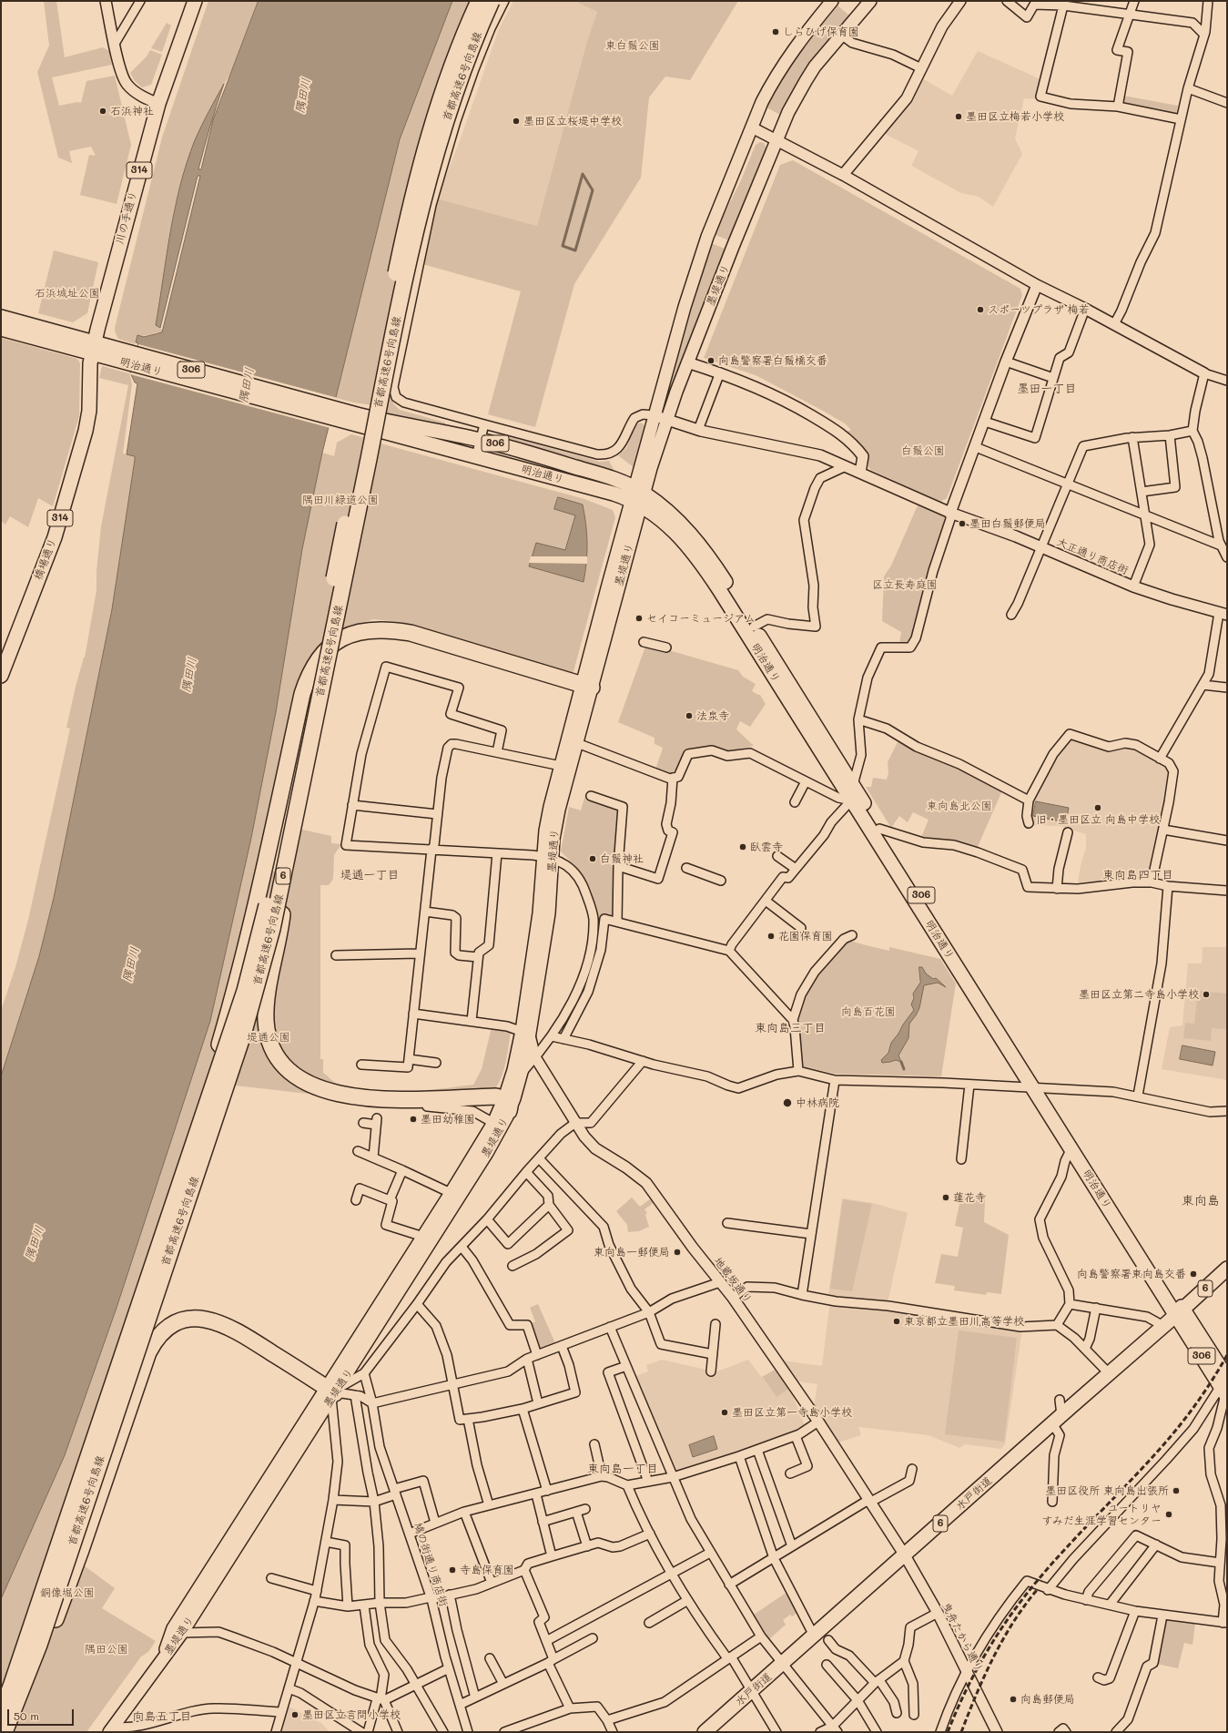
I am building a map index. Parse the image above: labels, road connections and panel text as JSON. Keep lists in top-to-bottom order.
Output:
{
  "streets": {
    "highway": ["首都高速6号向島線", "6"],
    "main road": [
      "314",
      "川の手通り",
      "墨堤通り",
      "明治通り",
      "306",
      "橋場通り",
      "水戸街道"
    ],
    "street": [
      "大正通り商店街",
      "地蔵坂通り",
      "鳩の街通り商店街",
      "曳舟たから通り"
    ]
  },
  "crossings": [
    ["川の手通り", "明治通り"],
    ["川の手通り", "橋場通り"],
    ["墨堤通り", "明治通り"],
    ["墨堤通り", "大正通り商店街"],
    ["墨堤通り", "地蔵坂通り"],
    ["明治通り", "橋場通り"],
    ["明治通り", "水戸街道"],
    ["地蔵坂通り", "水戸街道"],
    ["地蔵坂通り", "曳舟たから通り"],
    ["水戸街道", "曳舟たから通り"]
  ],
  "districts": [
    "墨田一丁目",
    "堤通一丁目",
    "東向島四丁目",
    "東向島三丁目",
    "東向島",
    "東向島一丁目",
    "向島五丁目"
  ],
  "water": ["隅田川"],
  "parks": [
    "東白鬚公園",
    "石浜城址公園",
    "白鬚公園",
    "隅田川緑道公園",
    "区立長寿庭園",
    "東向島北公園",
    "向島百花園",
    "堤通公園",
    "銅像堀公園",
    "隅田公園"
  ],
  "places": [
    "しらひげ保育園",
    "石浜神社",
    "墨田区立梅若小学校",
    "墨田区立桜堤中学校",
    "スポーツプラザ 梅若",
    "向島警察署白鬚橋交番",
    "墨田白鬚郵便局",
    "セイコーミュージアム",
    "法泉寺",
    "旧・墨田区立 向島中学校",
    "臥雲寺",
    "白鬚神社",
    "花園保育園",
    "墨田区立第二寺島小学校",
    "中林病院",
    "墨田幼稚園",
    "蓮花寺",
    "東向島一郵便局",
    "向島警察署東向島交番",
    "東京都立墨田川高等学校",
    "墨田区立第一寺島小学校",
    "墨田区役所 東向島出張所",
    "ユートリヤ すみだ生涯学習センター",
    "寺島保育園",
    "向島郵便局",
    "墨田区立言問小学校"
  ],
  "scale_bar": "50 m"
}
